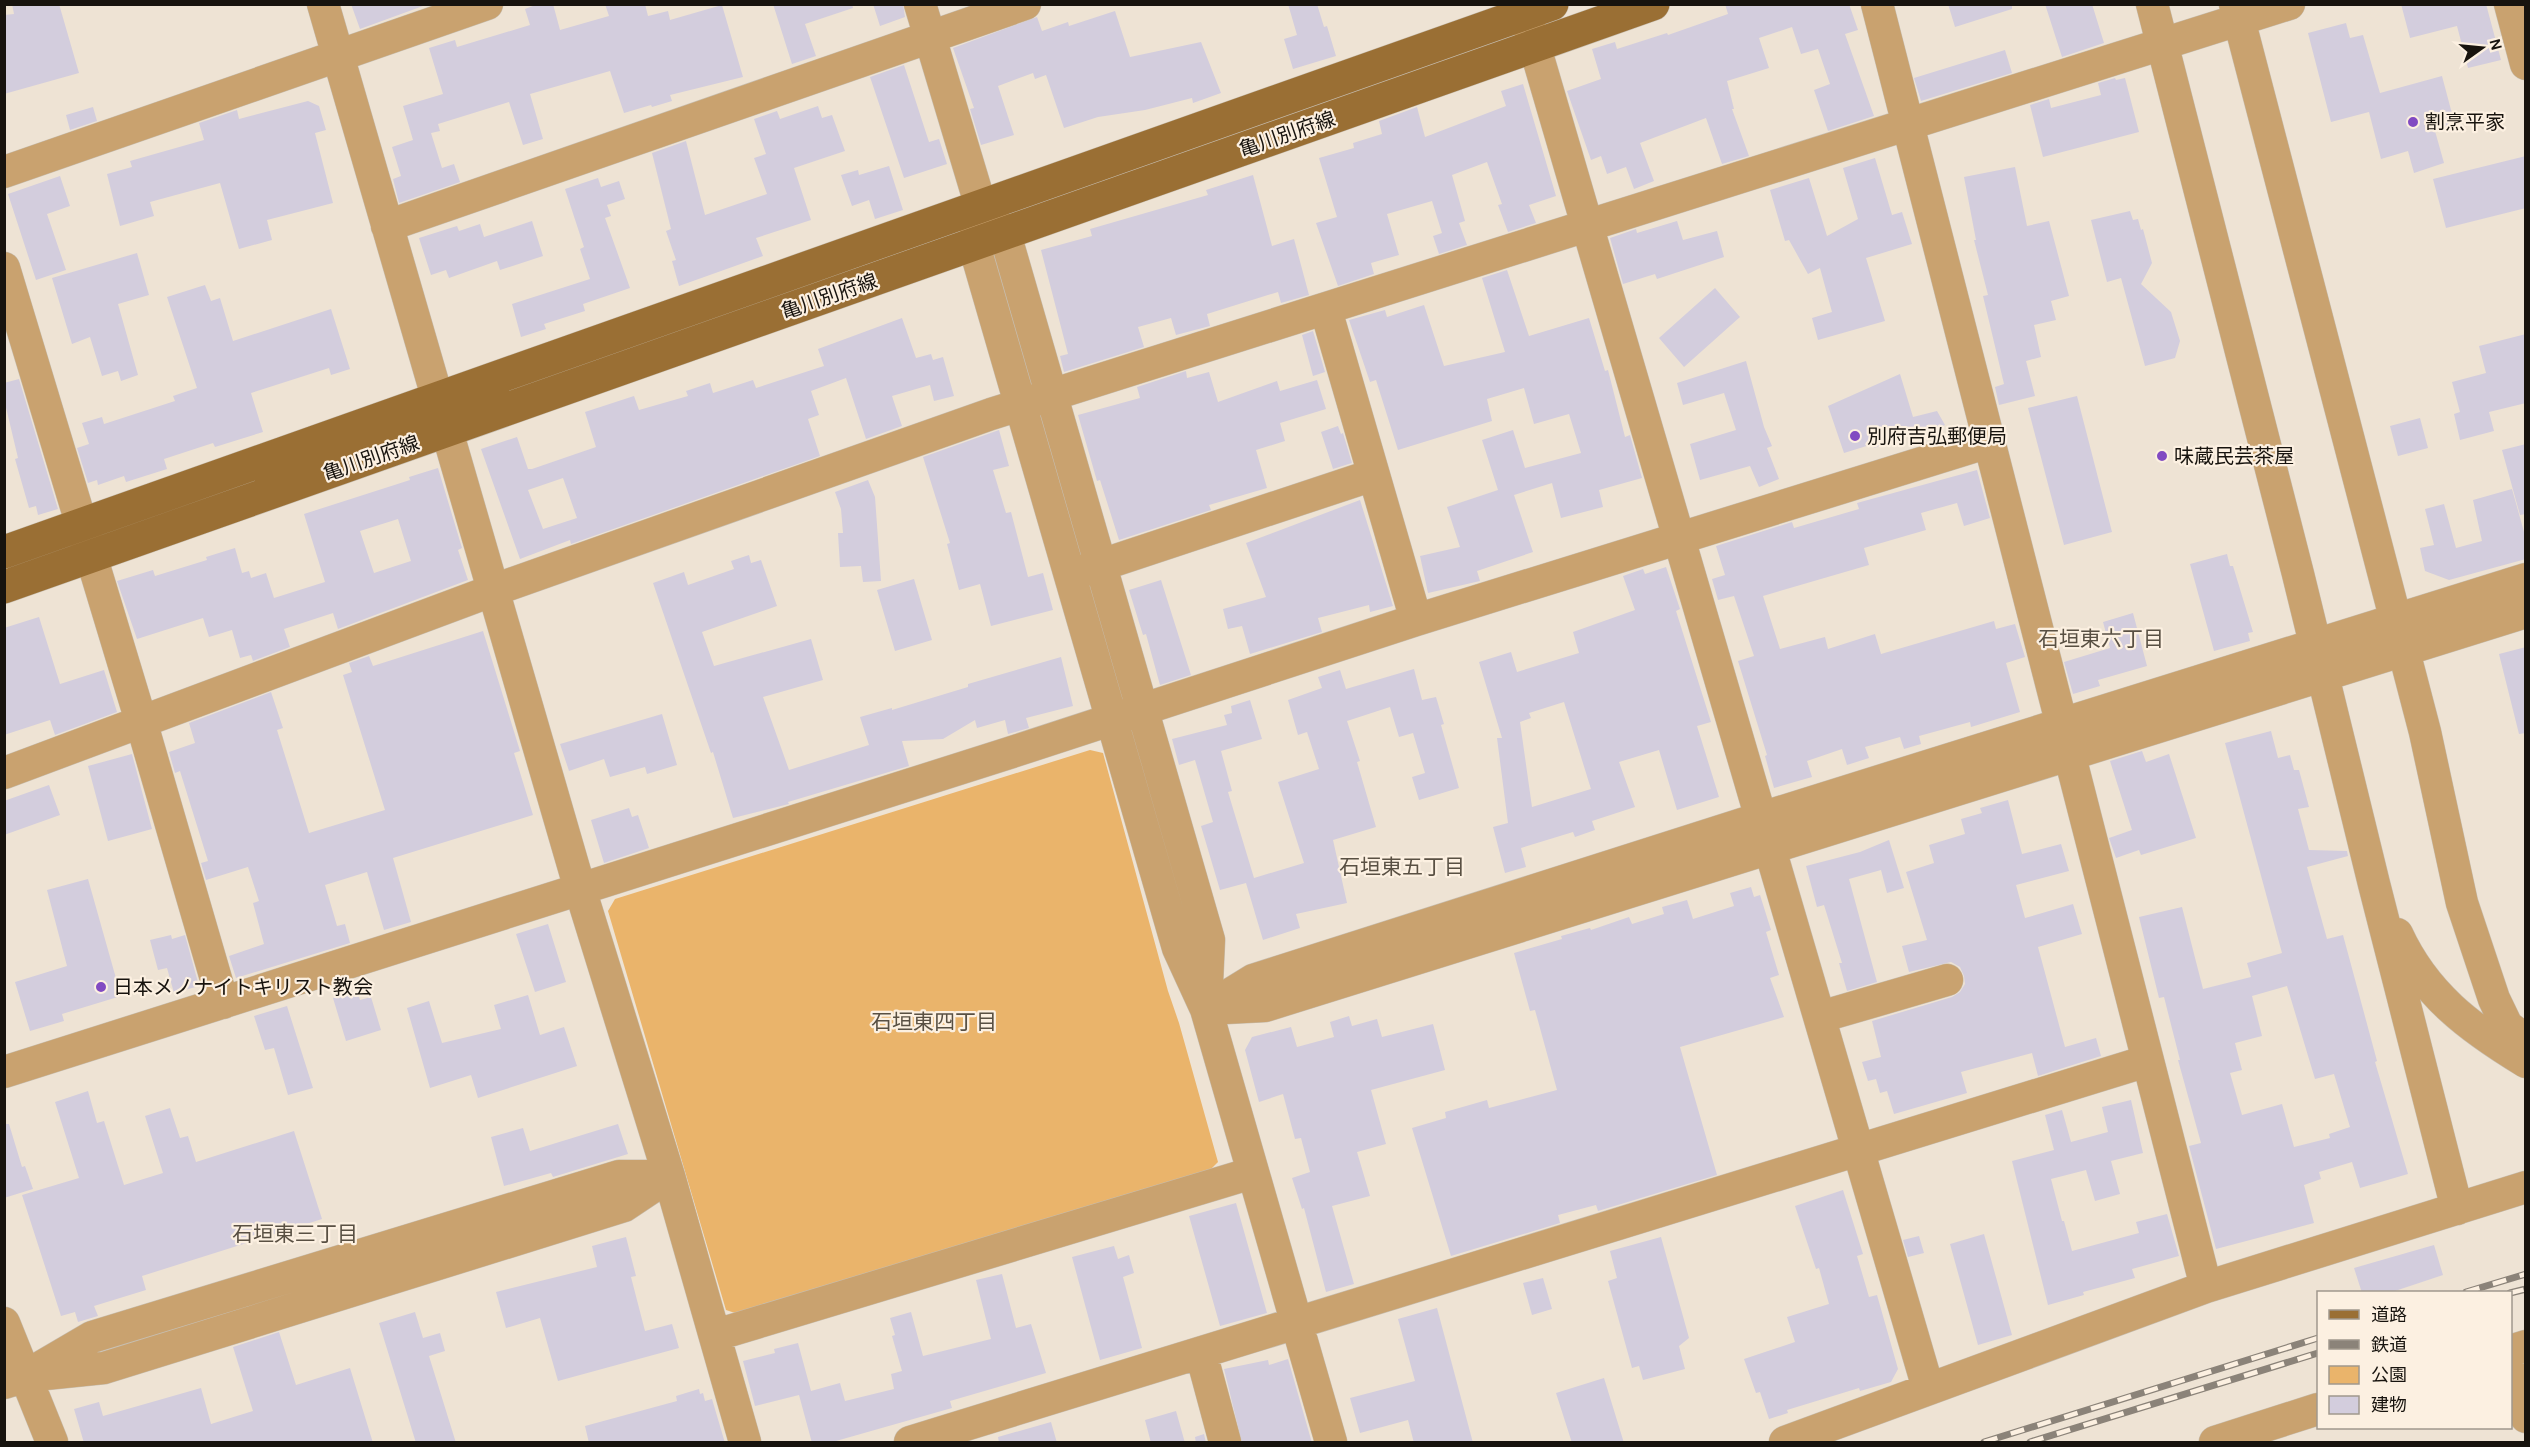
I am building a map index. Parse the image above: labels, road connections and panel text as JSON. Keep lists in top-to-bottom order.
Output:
{
  "streets": {
    "main road": ["亀川別府線"]
  },
  "districts": [
    "石垣東六丁目",
    "石垣東五丁目",
    "石垣東四丁目",
    "石垣東三丁目"
  ],
  "places": [
    "割烹平家",
    "別府吉弘郵便局",
    "味蔵民芸茶屋",
    "日本メノナイトキリスト教会"
  ],
  "legend": [
    "道路",
    "鉄道",
    "公園",
    "建物"
  ],
  "north": "right"
}
